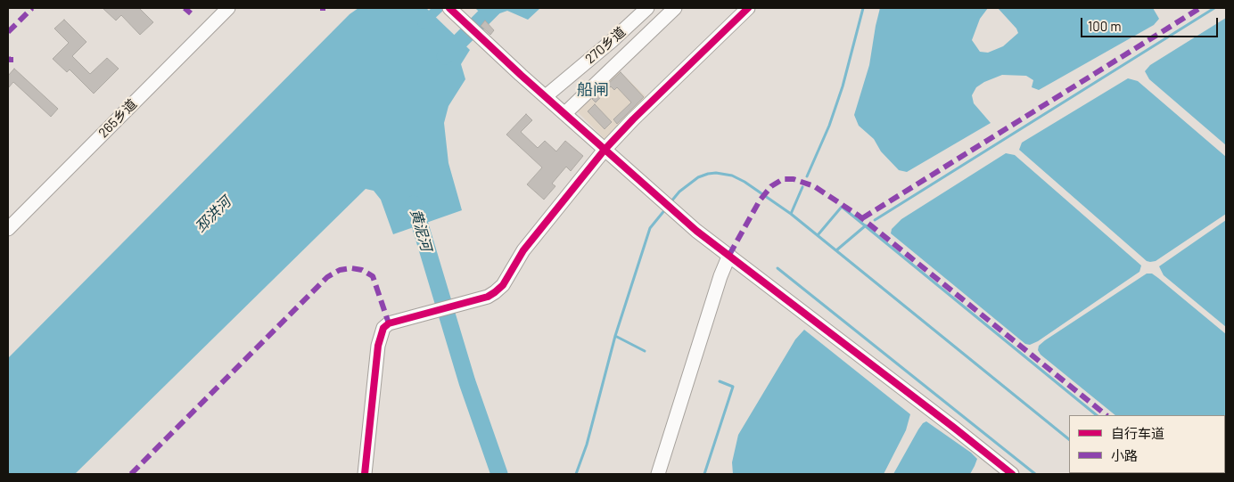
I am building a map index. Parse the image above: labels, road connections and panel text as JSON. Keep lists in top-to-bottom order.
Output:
{
  "streets": {
    "street": ["270乡道", "265乡道"]
  },
  "districts": ["船闸"],
  "water": ["邳洪河", "黄泥河"],
  "legend": ["自行车道", "小路"],
  "scale_bar": "100 m"
}
